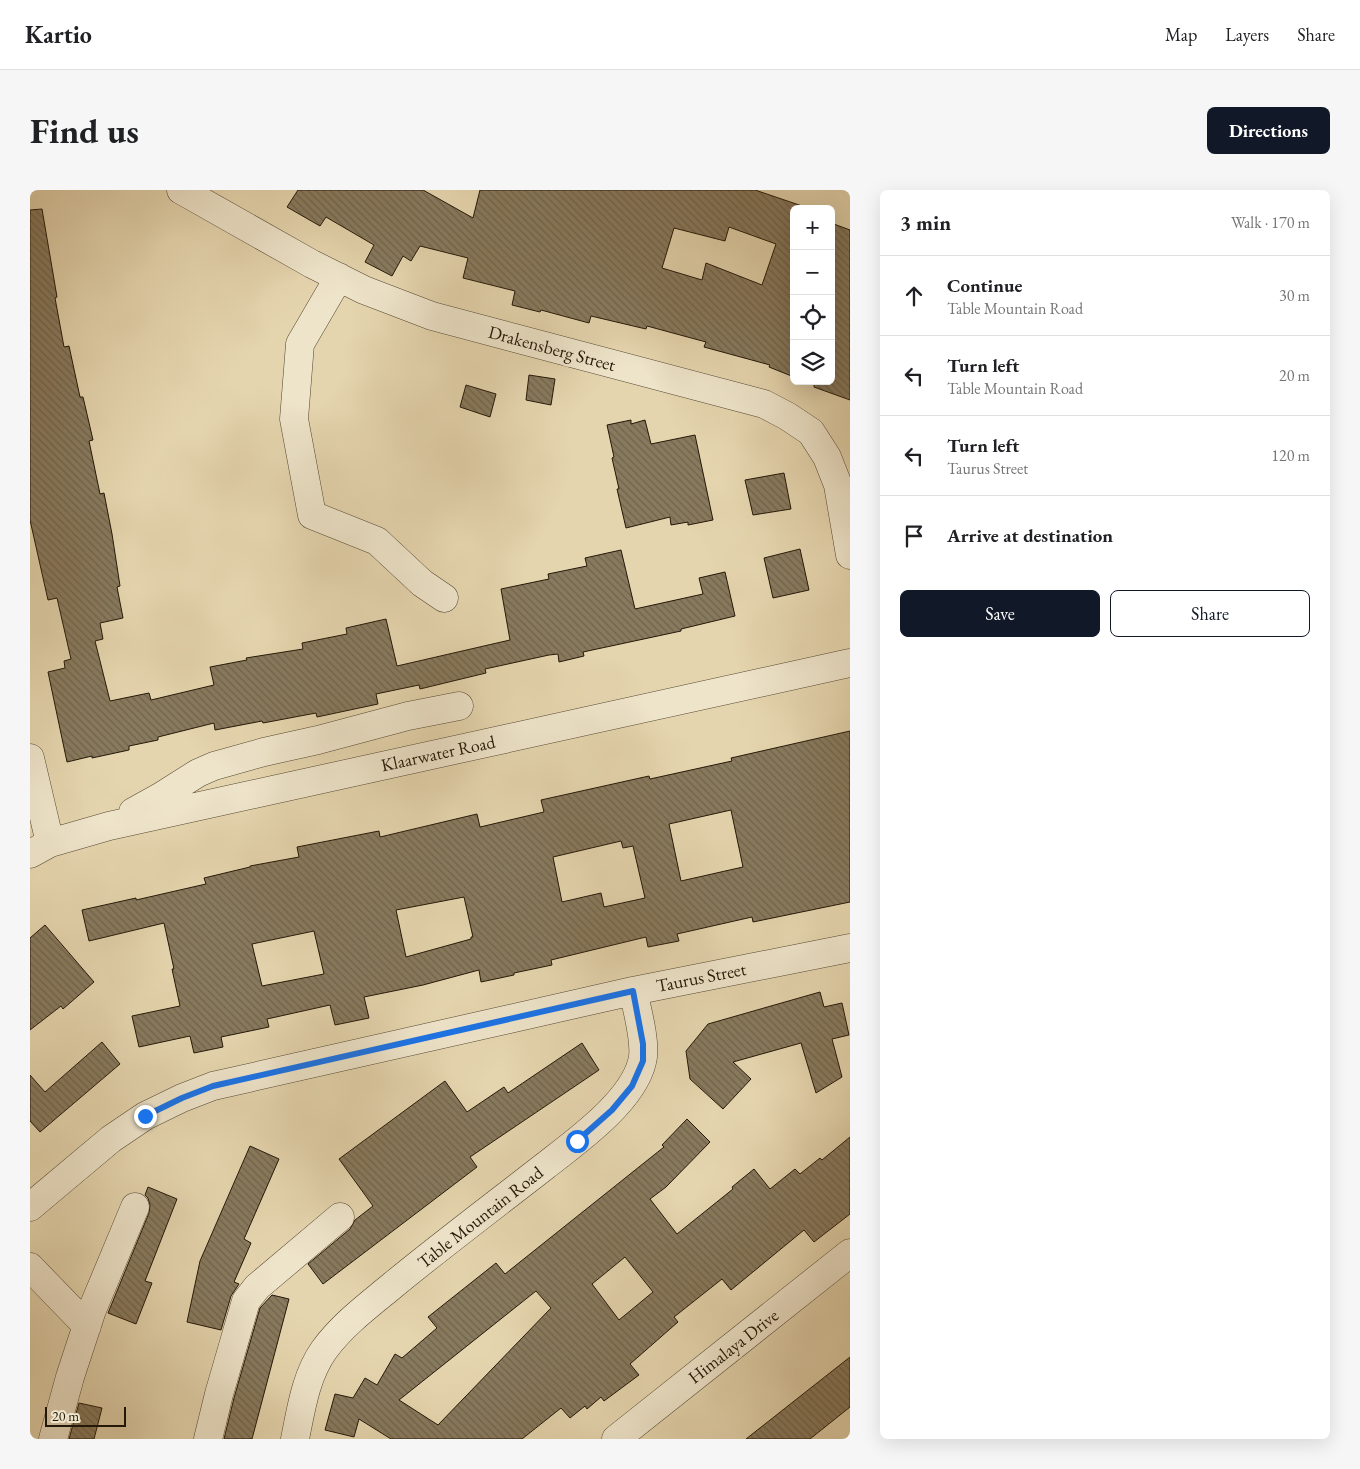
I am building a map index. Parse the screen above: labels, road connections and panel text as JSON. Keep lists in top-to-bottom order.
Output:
{
  "streets": {
    "street": [
      "Drakensberg Street",
      "Klaarwater Road",
      "Taurus Street",
      "Table Mountain Road",
      "Himalaya Drive"
    ]
  },
  "crossings": [
    ["Taurus Street", "Table Mountain Road"]
  ],
  "scale_bar": "20 m",
  "page": {
    "header": "Kartio",
    "nav": ["Map", "Layers", "Share"],
    "buttons": [
      "Directions",
      ["Save", "Share"]
    ],
    "title": "Find us",
    "heading": ["3 min", "Walk · 170 m"],
    "map_buttons": ["+", "−"],
    "list": [
      ["Continue", "Table Mountain Road", "30 m"],
      ["Turn left", "Table Mountain Road", "20 m"],
      ["Turn left", "Taurus Street", "120 m"],
      "Arrive at destination"
    ],
    "scale": "20 m"
  }
}
